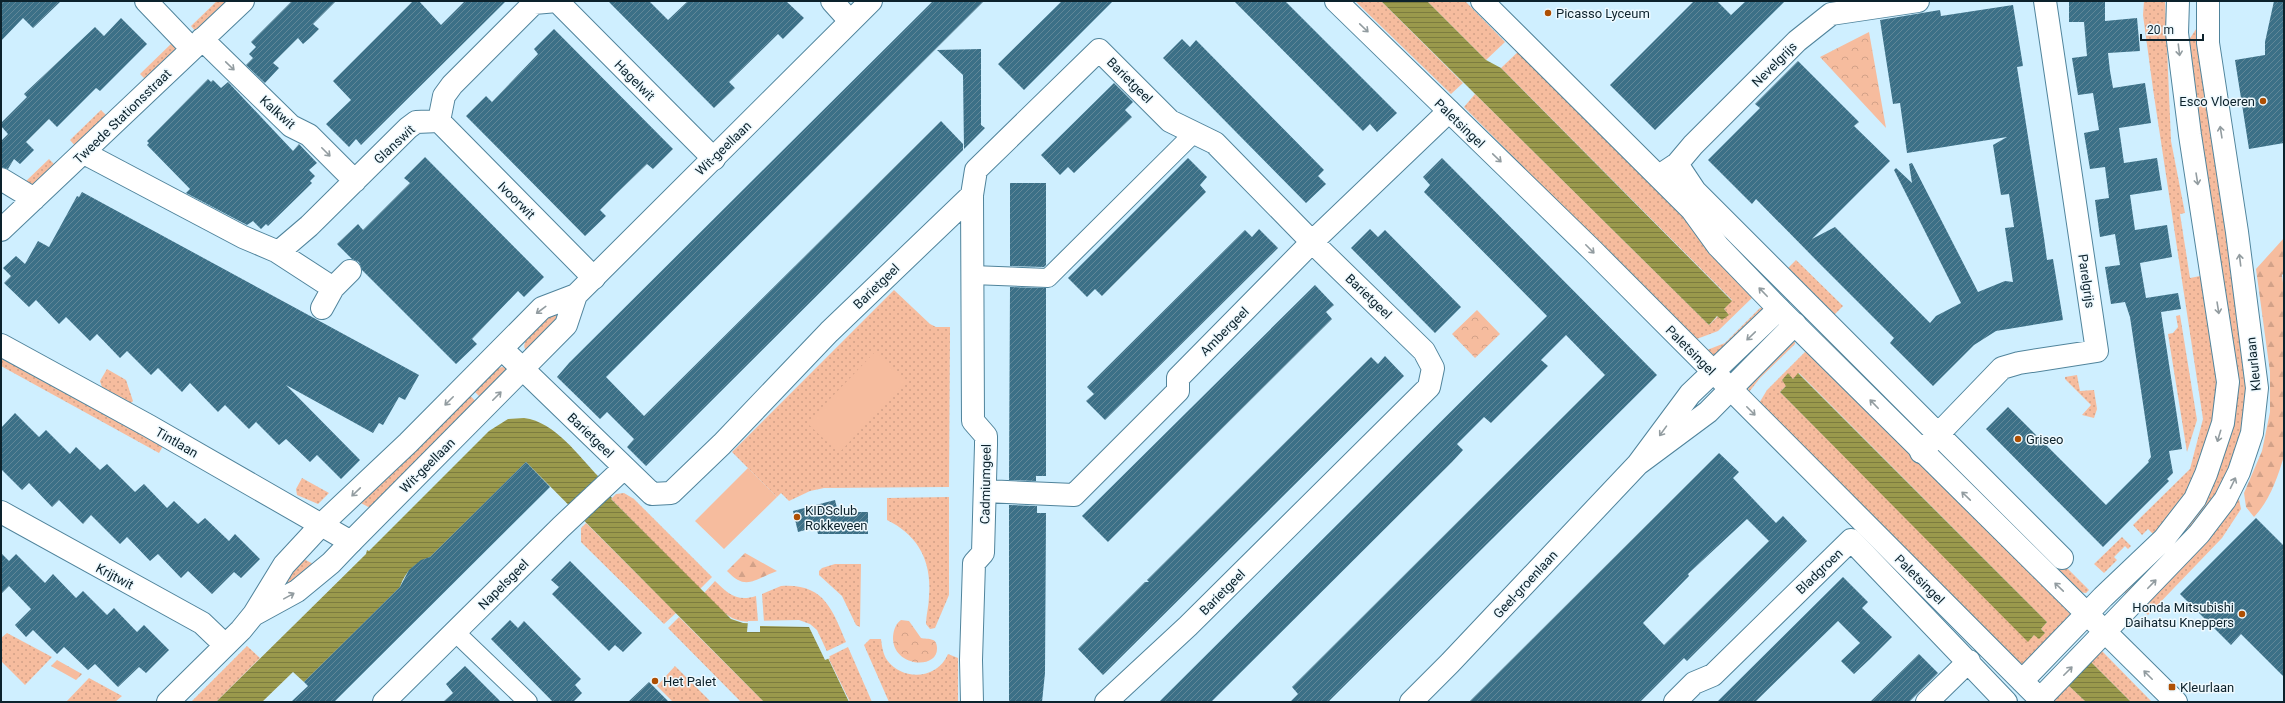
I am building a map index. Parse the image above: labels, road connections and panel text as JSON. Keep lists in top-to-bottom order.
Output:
{
  "streets": {
    "street": [
      "Nevelgrijs",
      "Hagelwit",
      "Barietgeel",
      "Kalkwit",
      "Tweede Stationsstraat",
      "Paletsingel",
      "Glanswit",
      "Wit-geellaan",
      "Ivoorwit",
      "Parelgrijs",
      "Ambergeel",
      "Kleurlaan",
      "Tintlaan",
      "Cadmiumgeel",
      "Bladgroen",
      "Krijtwit",
      "Napelsgeel",
      "Geel-groenlaan"
    ]
  },
  "crossings": [
    ["Hagelwit", "Wit-geellaan"],
    ["Barietgeel", "Wit-geellaan"],
    ["Barietgeel", "Ambergeel"],
    ["Barietgeel", "Cadmiumgeel"],
    ["Barietgeel", "Napelsgeel"],
    ["Kalkwit", "Tweede Stationsstraat"],
    ["Kalkwit", "Glanswit"],
    ["Paletsingel", "Ambergeel"],
    ["Paletsingel", "Kleurlaan"],
    ["Paletsingel", "Geel-groenlaan"],
    ["Glanswit", "Ivoorwit"],
    ["Wit-geellaan", "Ivoorwit"],
    ["Wit-geellaan", "Tintlaan"],
    ["Wit-geellaan", "Krijtwit"],
    ["Ambergeel", "Cadmiumgeel"]
  ],
  "places": {
    "other": [
      "Picasso Lyceum",
      "Esco Vloeren",
      "Griseo",
      "KIDSclub Rokkeveen",
      "Honda Mitsubishi Daihatsu Kneppers",
      "Het Palet"
    ],
    "transit": ["Kleurlaan"]
  },
  "scale_bar": "20 m"
}
